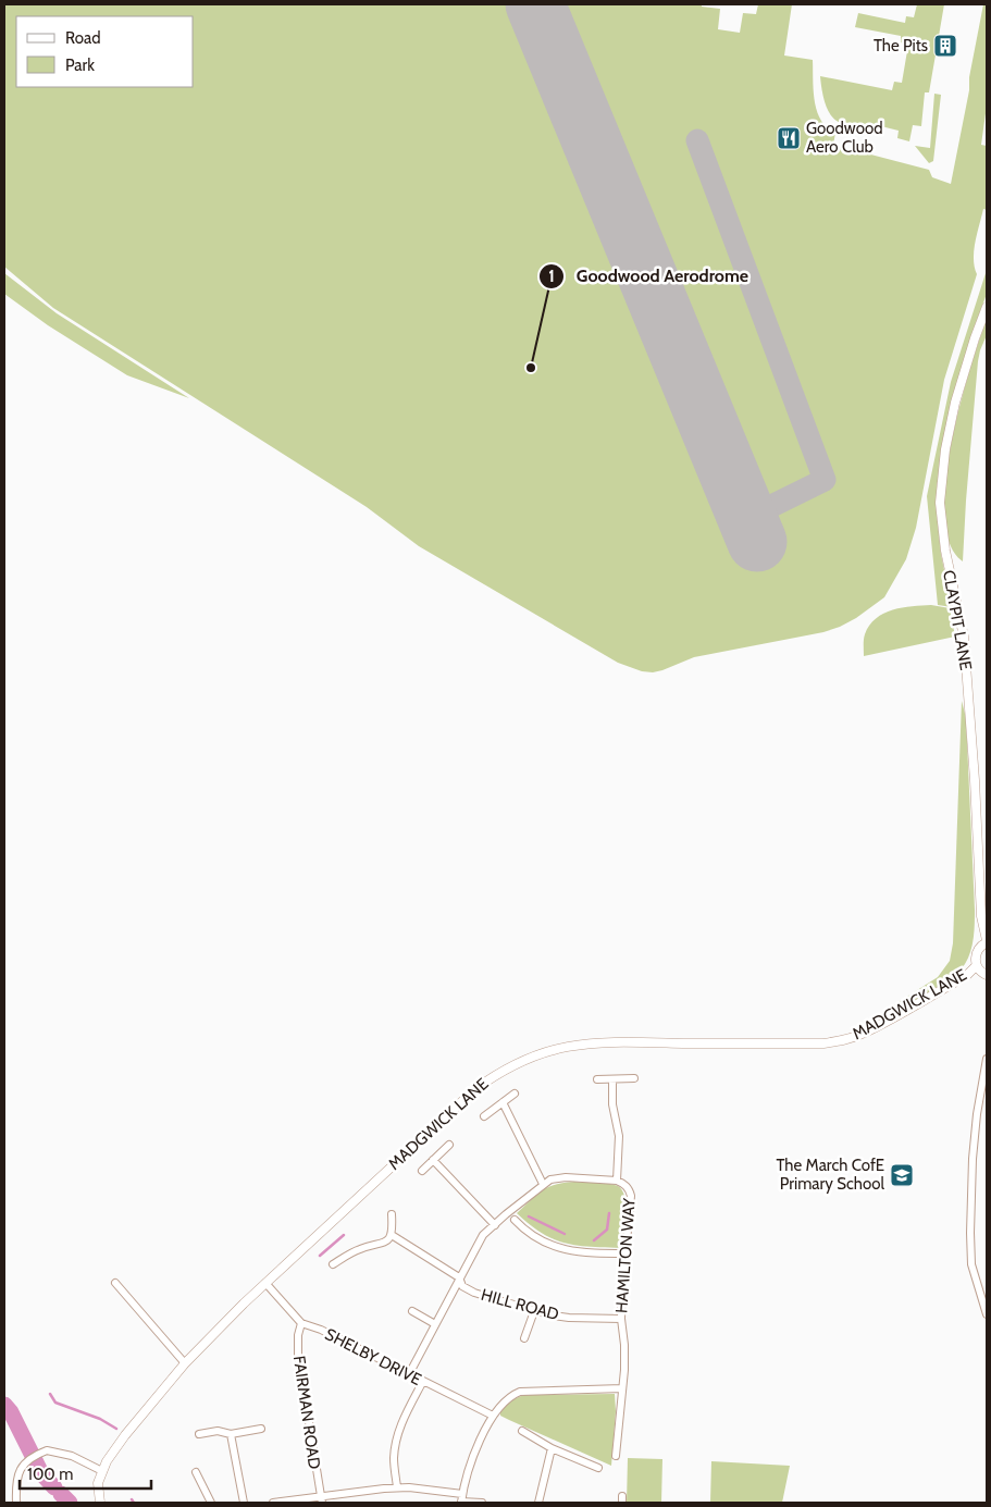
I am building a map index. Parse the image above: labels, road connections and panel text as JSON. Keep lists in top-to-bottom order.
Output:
{
  "streets": {
    "street": [
      "CLAYPIT LANE",
      "MADGWICK LANE",
      "HAMILTON WAY",
      "HILL ROAD",
      "SHELBY DRIVE",
      "FAIRMAN ROAD"
    ]
  },
  "crossings": [
    ["MADGWICK LANE", "SHELBY DRIVE"],
    ["HAMILTON WAY", "HILL ROAD"],
    ["HAMILTON WAY", "SHELBY DRIVE"],
    ["SHELBY DRIVE", "FAIRMAN ROAD"]
  ],
  "places": {
    "building": ["The Pits"],
    "restaurant": ["Goodwood Aero Club"],
    "other": ["Goodwood Aerodrome"],
    "school or university": ["The March CofE Primary School"]
  },
  "legend": ["Road", "Park"],
  "scale_bar": "100 m"
}
